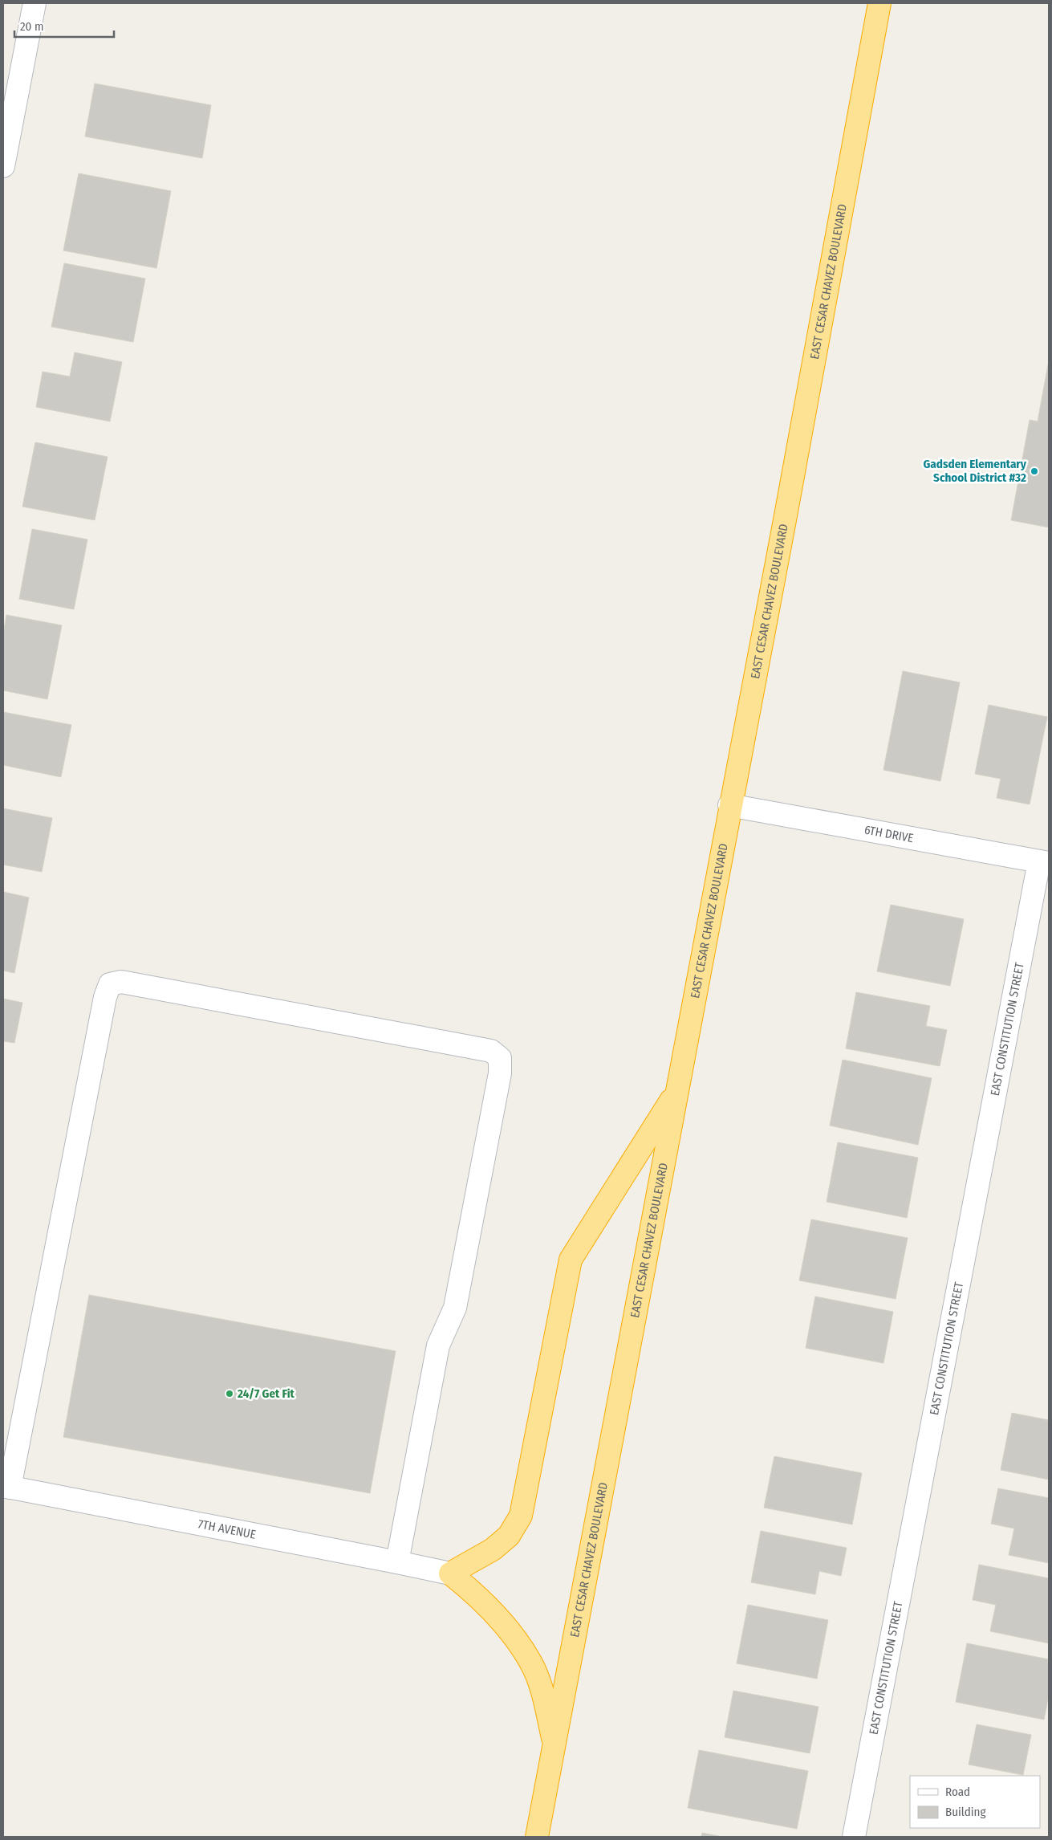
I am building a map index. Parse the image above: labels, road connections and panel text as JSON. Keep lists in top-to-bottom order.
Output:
{
  "streets": {
    "highway": ["EAST CESAR CHAVEZ BOULEVARD"],
    "street": ["6TH DRIVE", "EAST CONSTITUTION STREET", "7TH AVENUE"]
  },
  "crossings": [
    ["EAST CESAR CHAVEZ BOULEVARD", "6TH DRIVE"],
    ["6TH DRIVE", "EAST CONSTITUTION STREET"]
  ],
  "places": ["Gadsden Elementary School District #32", "24/7 Get Fit"],
  "legend": ["Road", "Building"],
  "scale_bar": "20 m"
}
